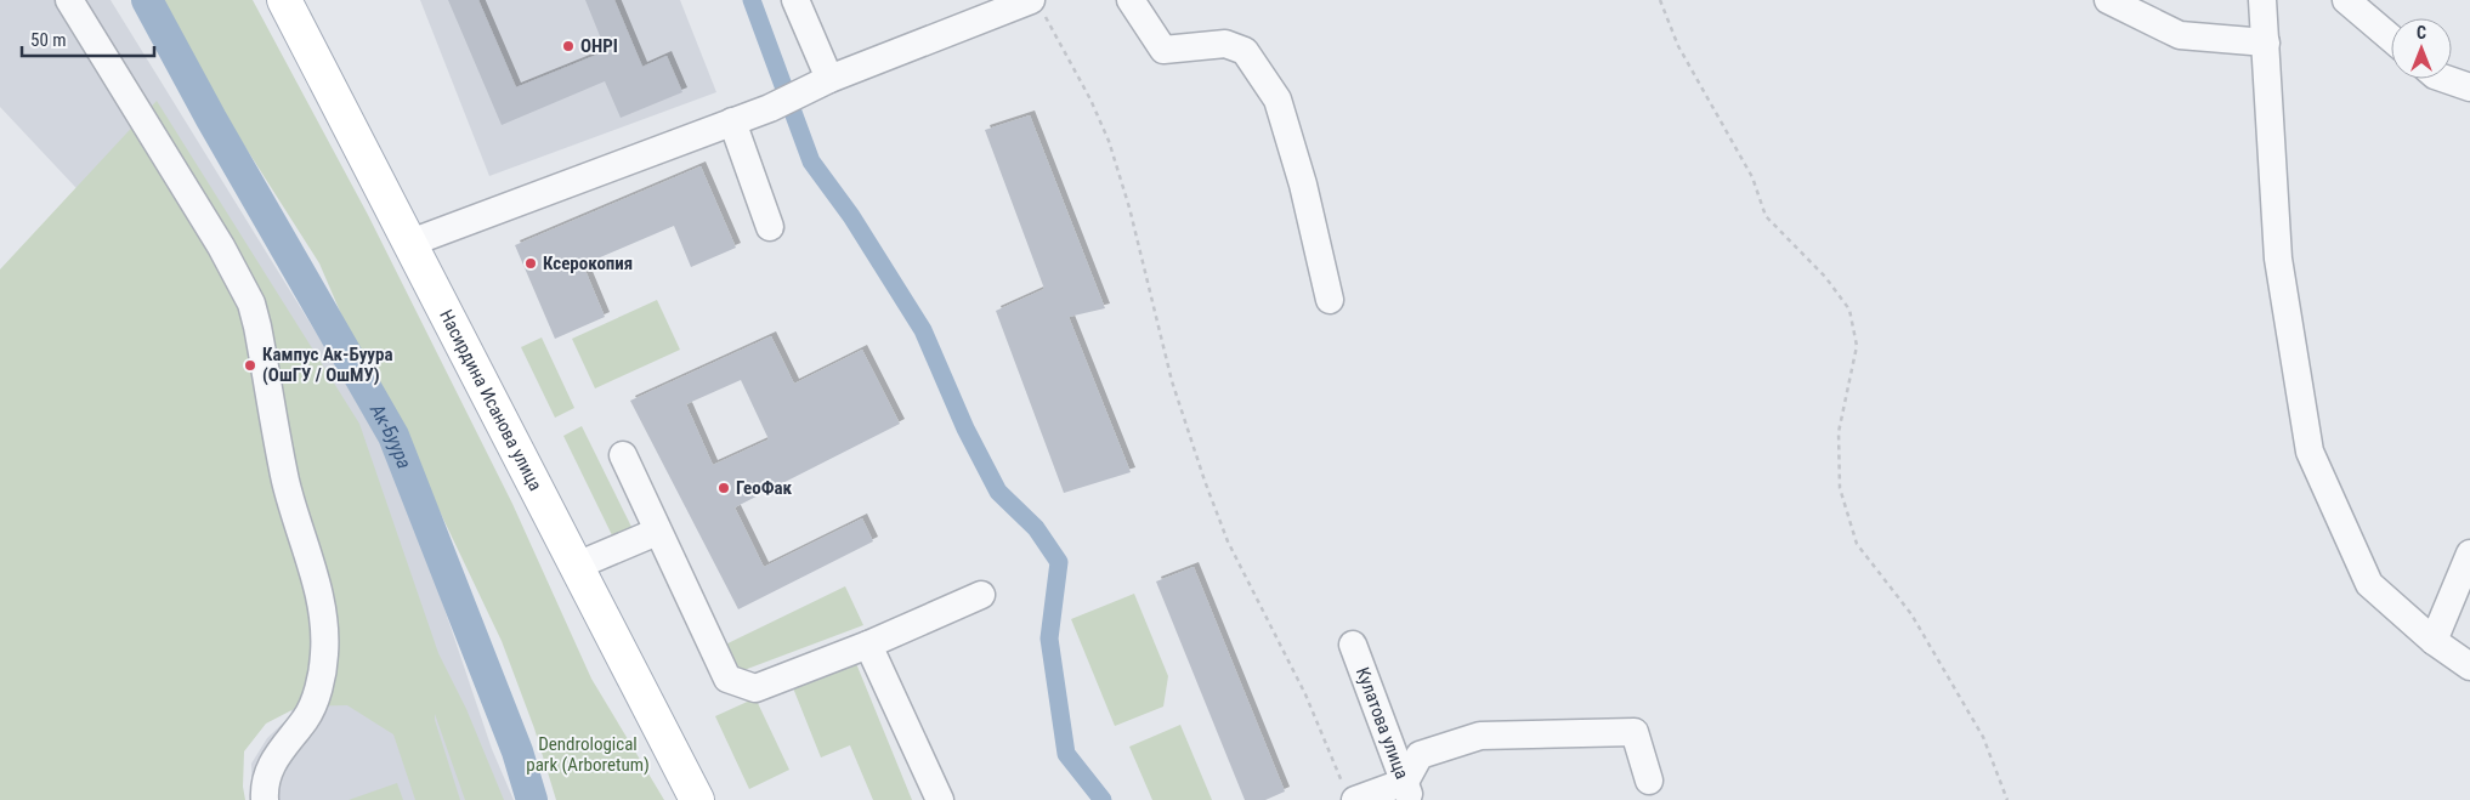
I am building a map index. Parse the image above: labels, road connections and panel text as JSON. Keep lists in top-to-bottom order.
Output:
{
  "streets": {
    "main road": ["Насирдина Исанова улица"],
    "street": ["Кулатова улица"]
  },
  "water": ["Ак-Буура"],
  "parks": ["Dendrological park (Arboretum)"],
  "places": [
    "OHPI",
    "Ксерокопия",
    "Кампус Ак-Буура (ОшГУ / ОшМУ)",
    "ГеоФак"
  ],
  "scale_bar": "50 m",
  "north": "top"
}
